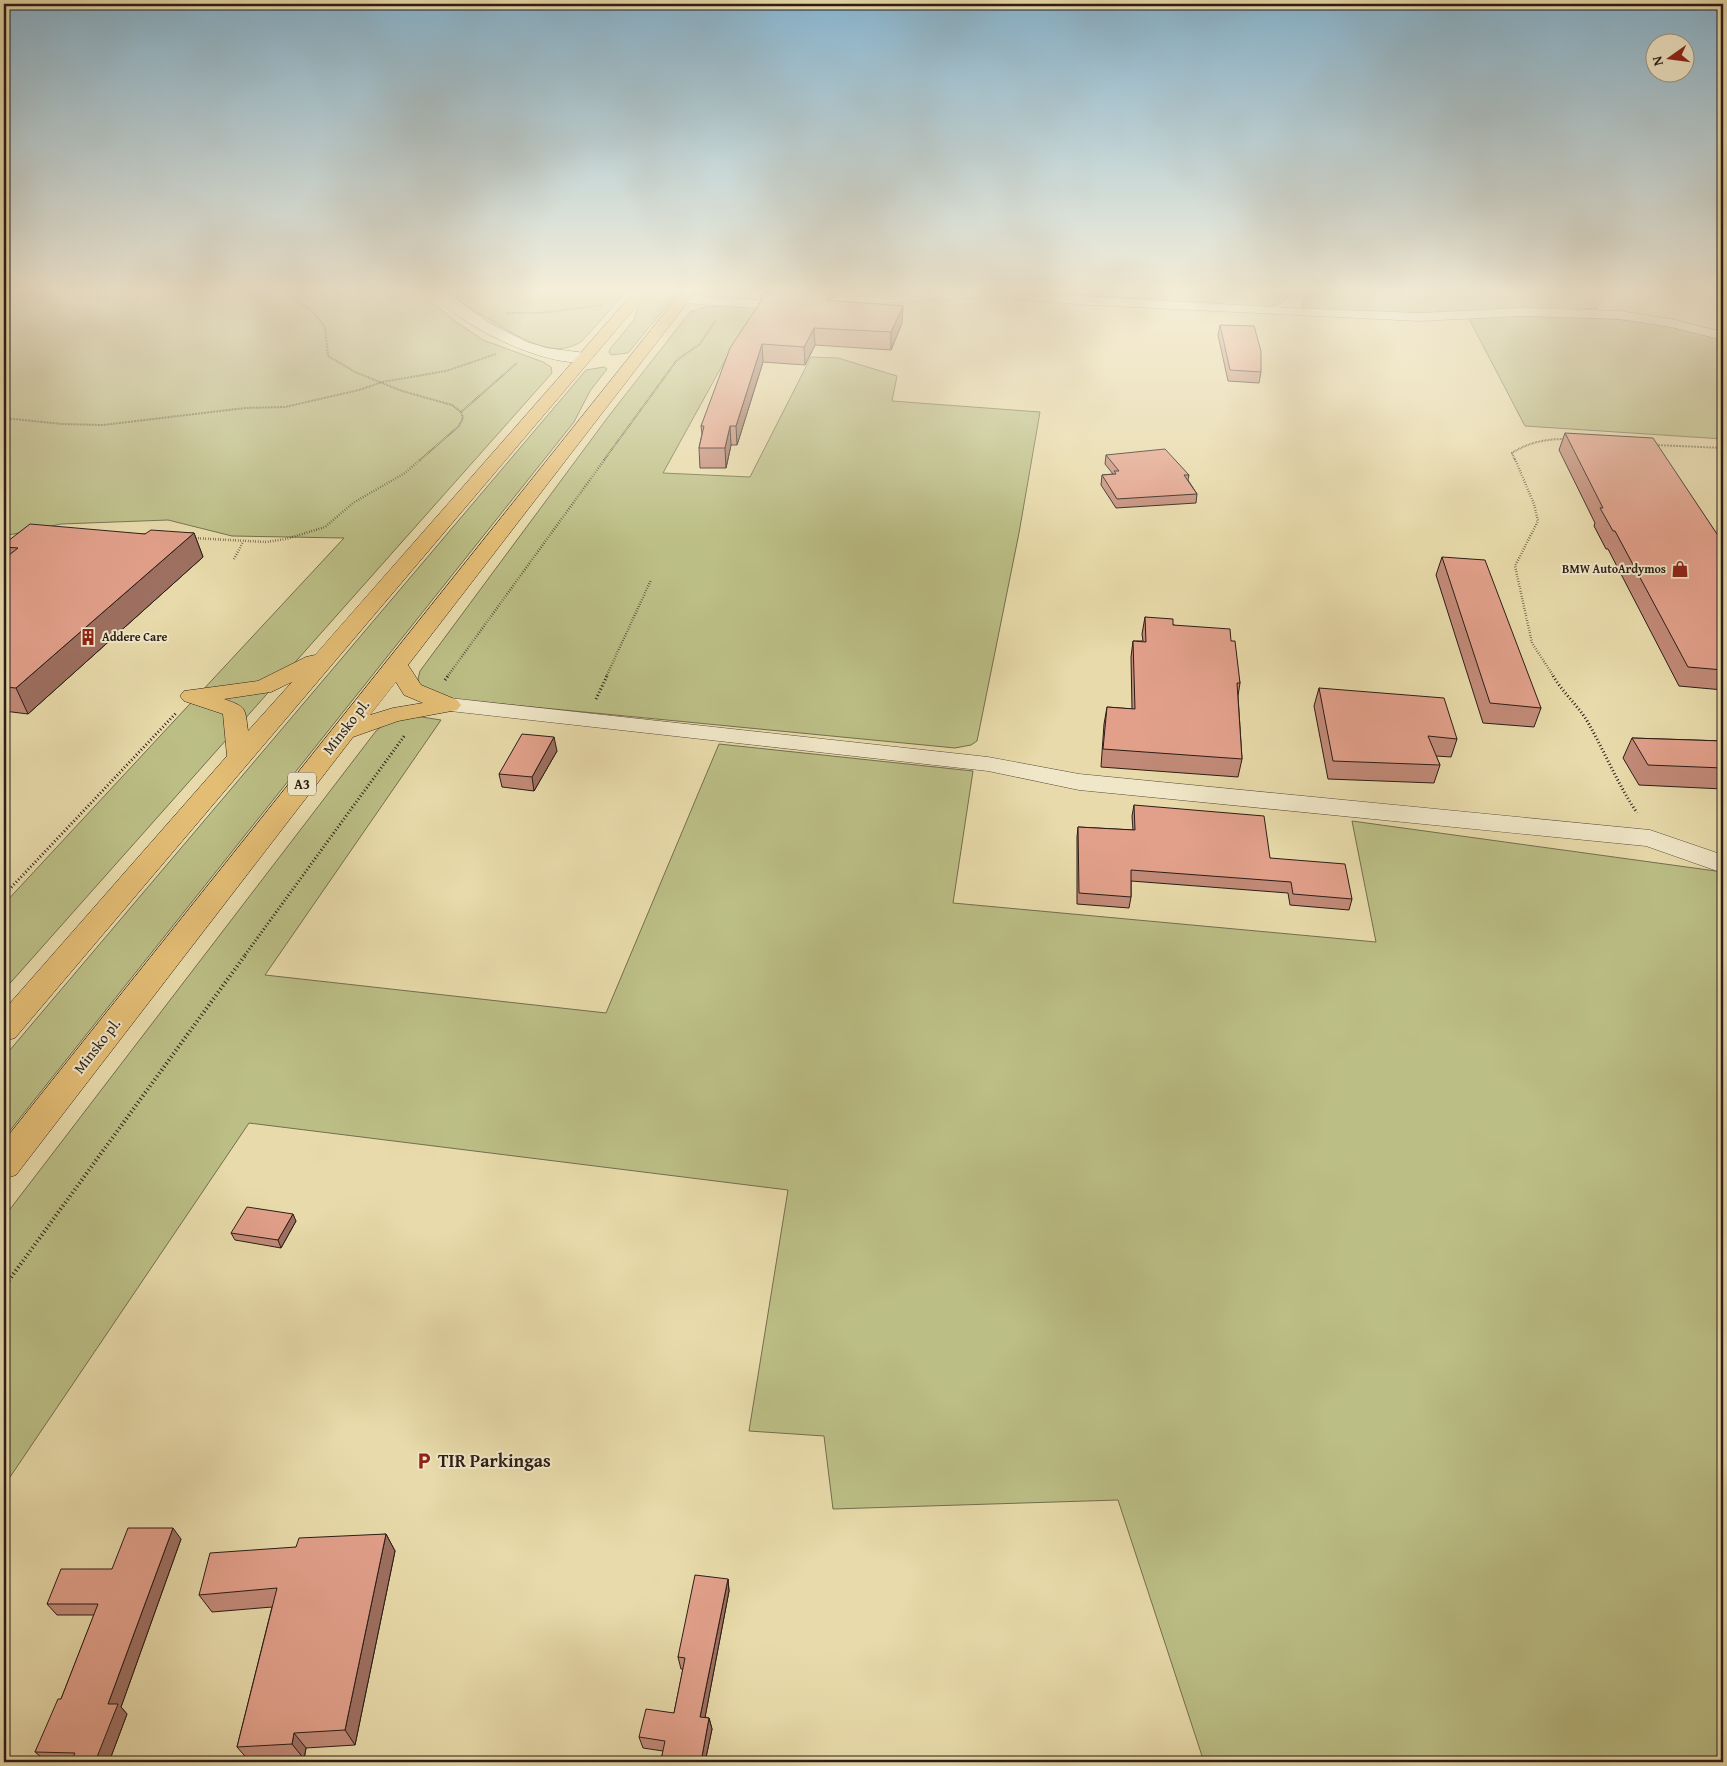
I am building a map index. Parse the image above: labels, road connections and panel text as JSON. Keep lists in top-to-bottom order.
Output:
{
  "streets": {
    "highway": ["Minsko pl.", "A3"]
  },
  "places": {
    "shop": ["BMW AutoArdymos"],
    "building": ["Addere Care"],
    "parking": ["TIR Parkingas"]
  },
  "north": "left"
}
